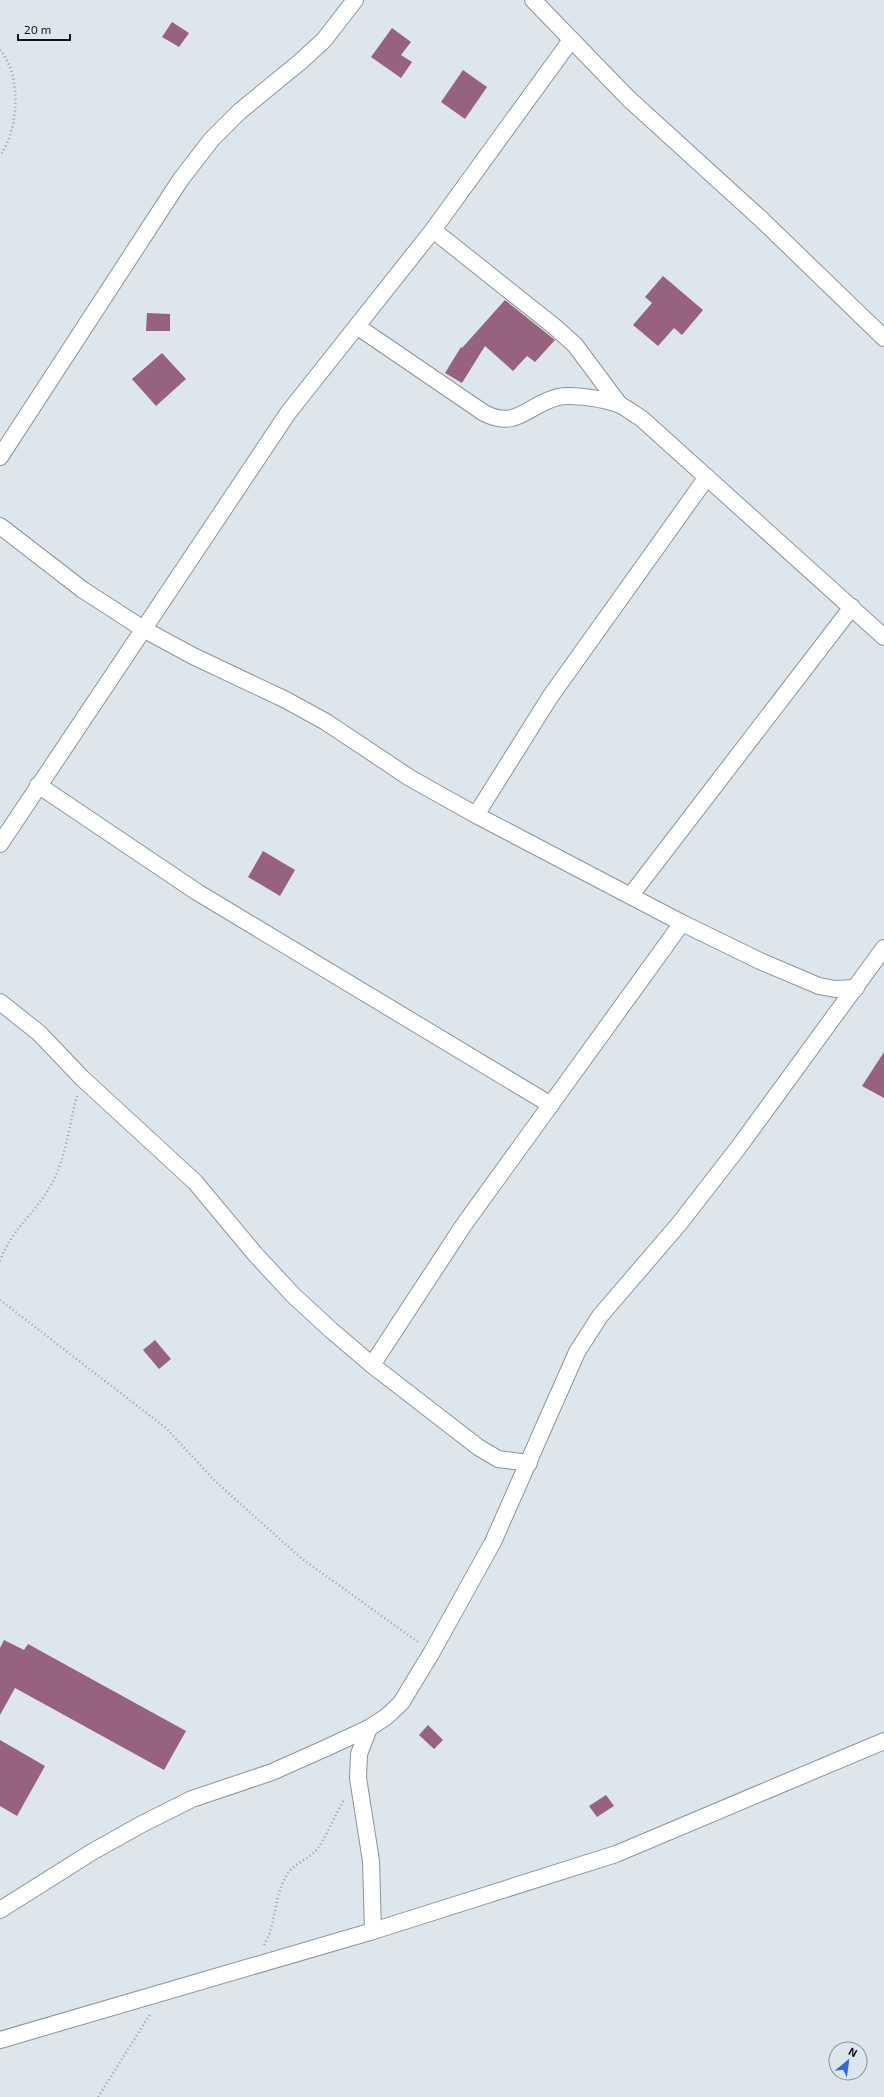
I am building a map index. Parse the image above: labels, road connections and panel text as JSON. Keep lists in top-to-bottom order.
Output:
{
  "scale_bar": "20 m",
  "north": "top right"
}
